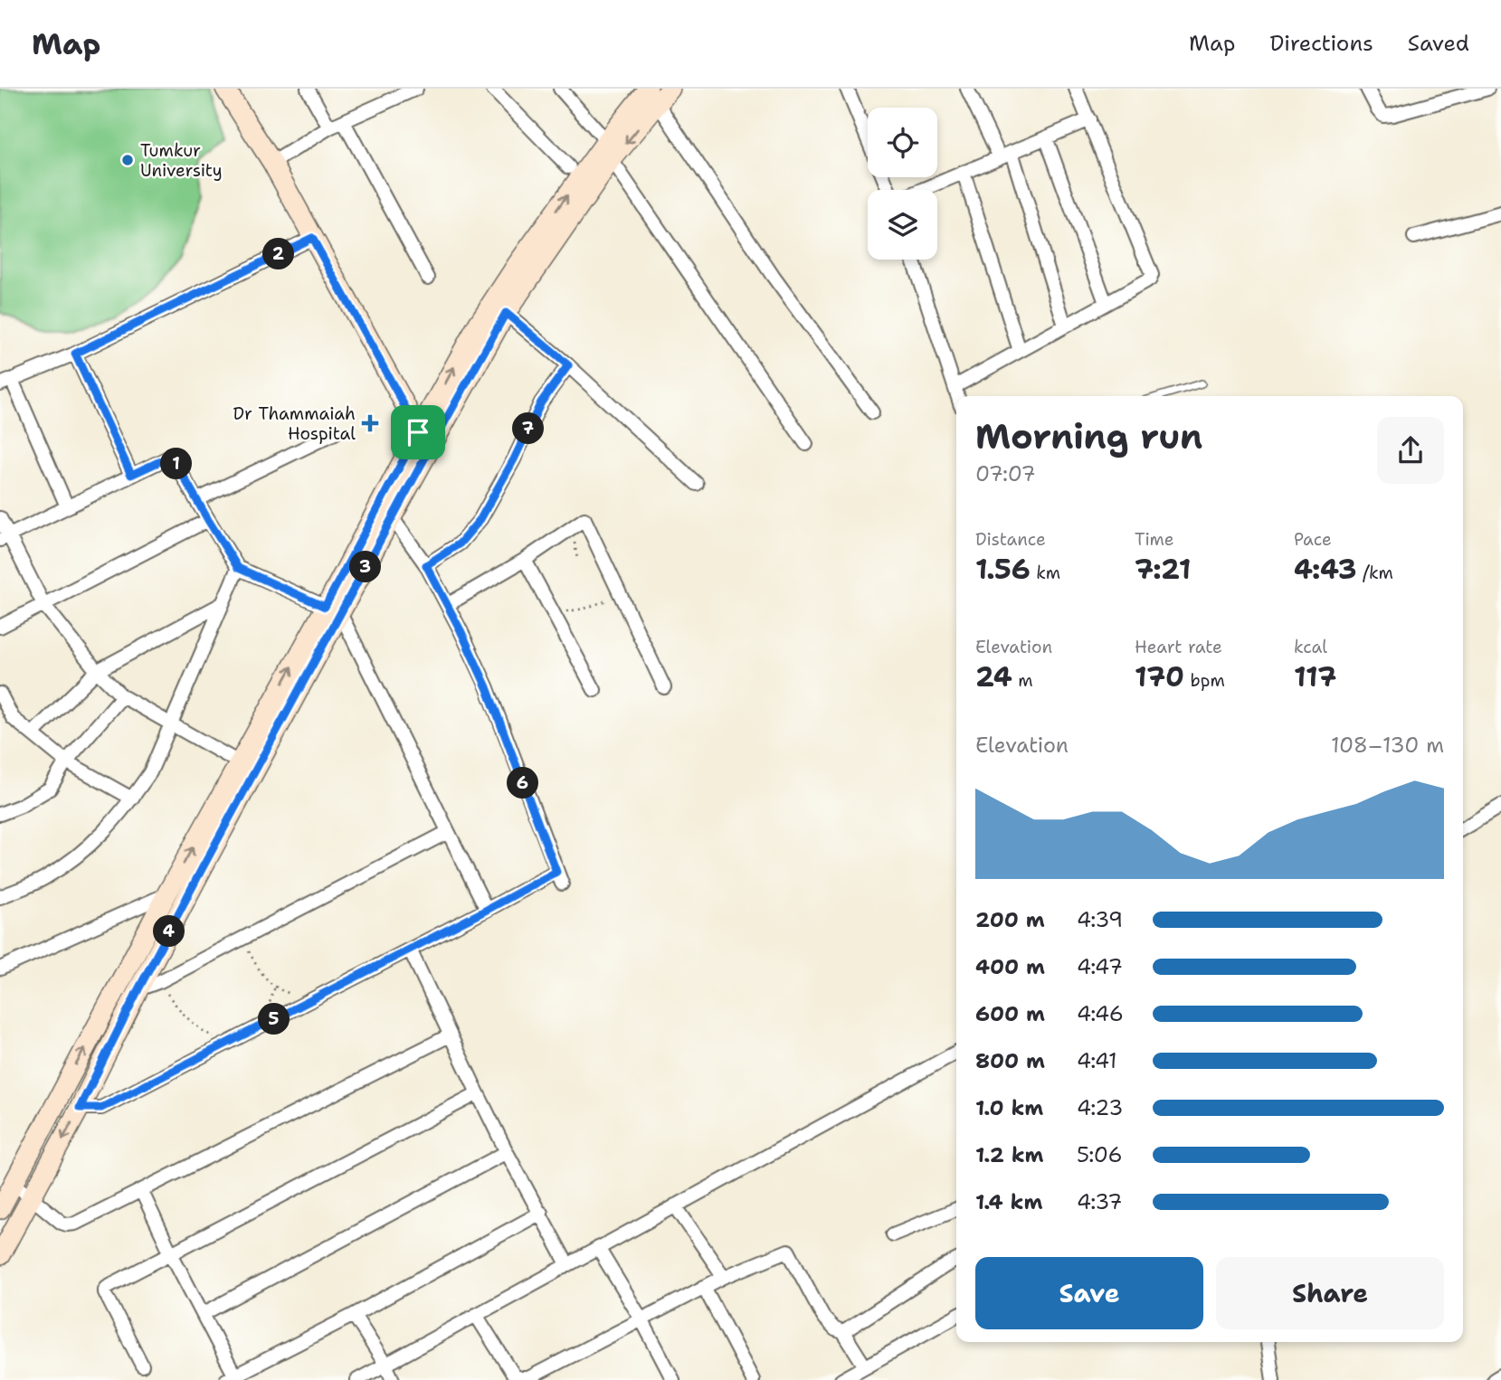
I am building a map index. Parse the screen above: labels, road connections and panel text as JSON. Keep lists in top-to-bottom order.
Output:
{
  "places": {
    "other": ["Tumkur University"],
    "health": ["Dr Thammaiah Hospital"]
  },
  "page": {
    "header": "Map",
    "nav": ["Map", "Directions", "Saved"],
    "pins": [
      "2",
      "7",
      "1",
      "3",
      "6",
      "4",
      "5"
    ],
    "heading": ["Morning run", "07:07"],
    "stats": [
      ["Distance", "1.56 km"],
      ["Time", "7:21"],
      ["Pace", "4:43 /km"],
      ["Elevation", "24 m"],
      ["Heart rate", "170 bpm"],
      ["kcal", "117"]
    ],
    "chart": ["Elevation", "108–130 m"],
    "list": [
      {
        "name": "200 m",
        "note": "4:39"
      },
      {
        "name": "400 m",
        "note": "4:47"
      },
      {
        "name": "600 m",
        "note": "4:46"
      },
      {
        "name": "800 m",
        "note": "4:41"
      },
      {
        "name": "1.0 km",
        "note": "4:23"
      },
      {
        "name": "1.2 km",
        "note": "5:06"
      },
      {
        "name": "1.4 km",
        "note": "4:37"
      }
    ],
    "buttons": ["Save", "Share"]
  }
}
